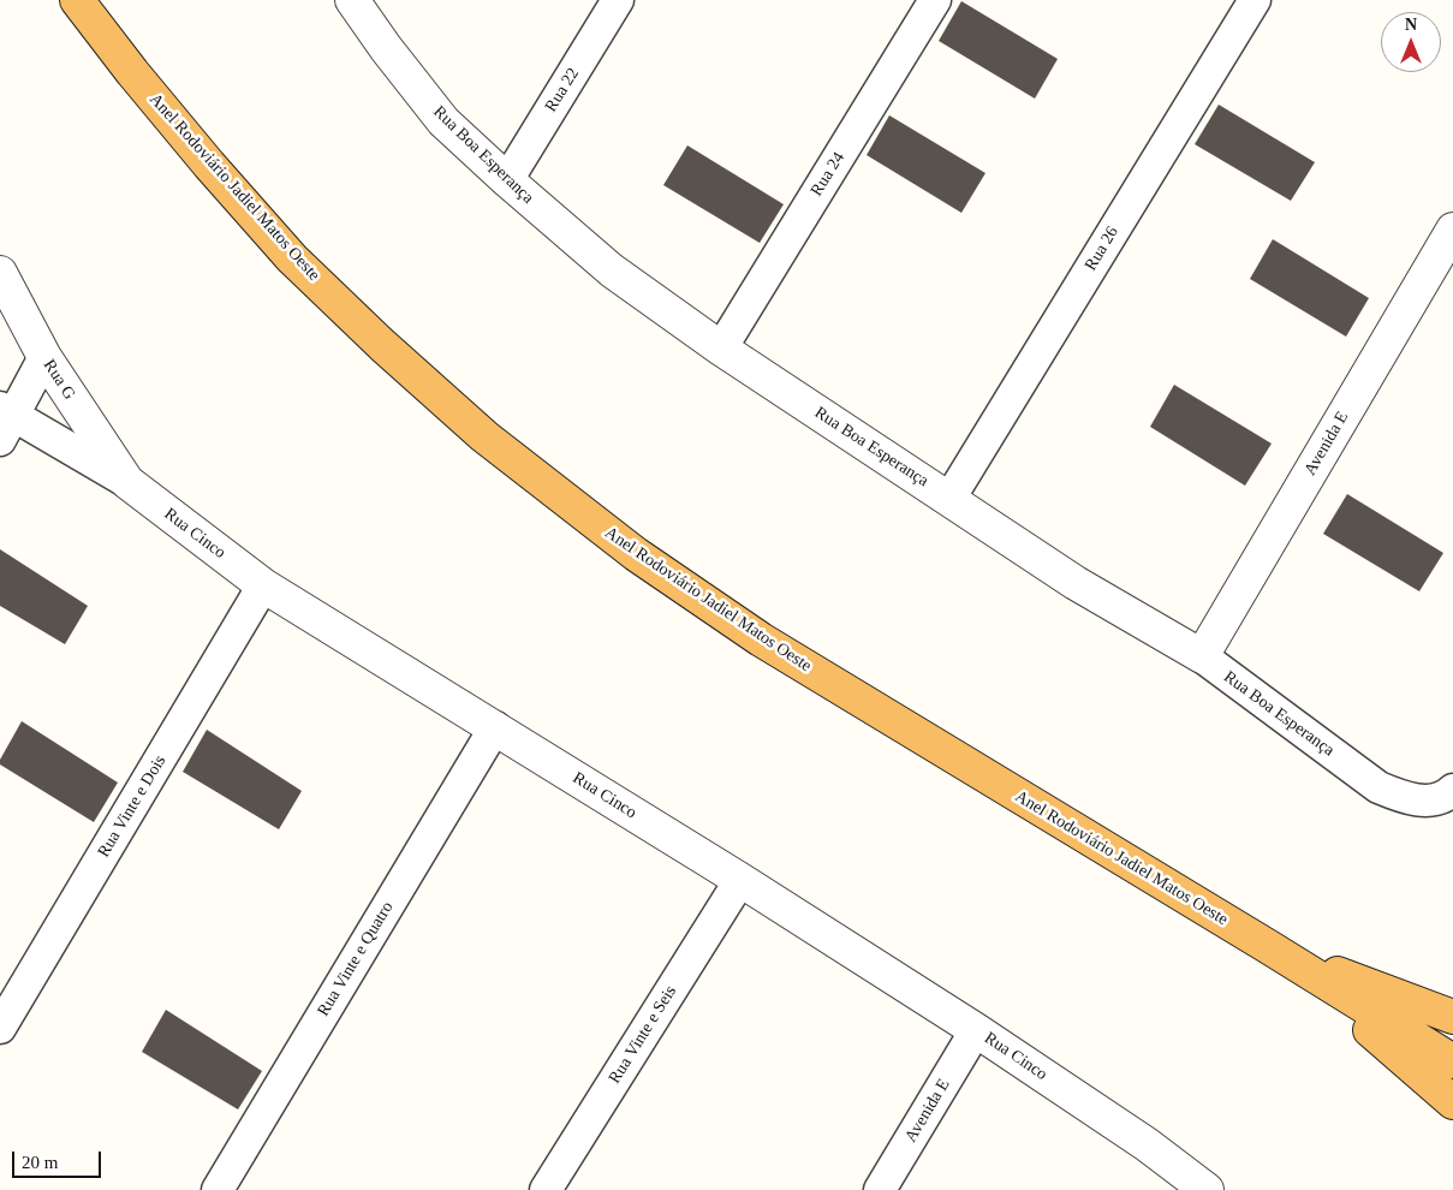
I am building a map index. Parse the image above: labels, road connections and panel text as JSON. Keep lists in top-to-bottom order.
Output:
{
  "streets": {
    "highway": ["Anel Rodoviário Jadiel Matos Oeste"],
    "street": [
      "Rua 22",
      "Rua Boa Esperança",
      "Rua 24",
      "Rua 26",
      "Rua G",
      "Avenida E",
      "Rua Cinco",
      "Rua Vinte e Dois",
      "Rua Vinte e Quatro",
      "Rua Vinte e Seis"
    ]
  },
  "crossings": [
    ["Rua 22", "Rua Boa Esperança"],
    ["Rua Boa Esperança", "Rua 24"],
    ["Rua Boa Esperança", "Rua 26"],
    ["Rua Boa Esperança", "Avenida E"],
    ["Rua G", "Rua Cinco"],
    ["Avenida E", "Rua Cinco"],
    ["Rua Cinco", "Rua Vinte e Dois"],
    ["Rua Cinco", "Rua Vinte e Quatro"],
    ["Rua Cinco", "Rua Vinte e Seis"]
  ],
  "scale_bar": "20 m",
  "north": "top"
}
